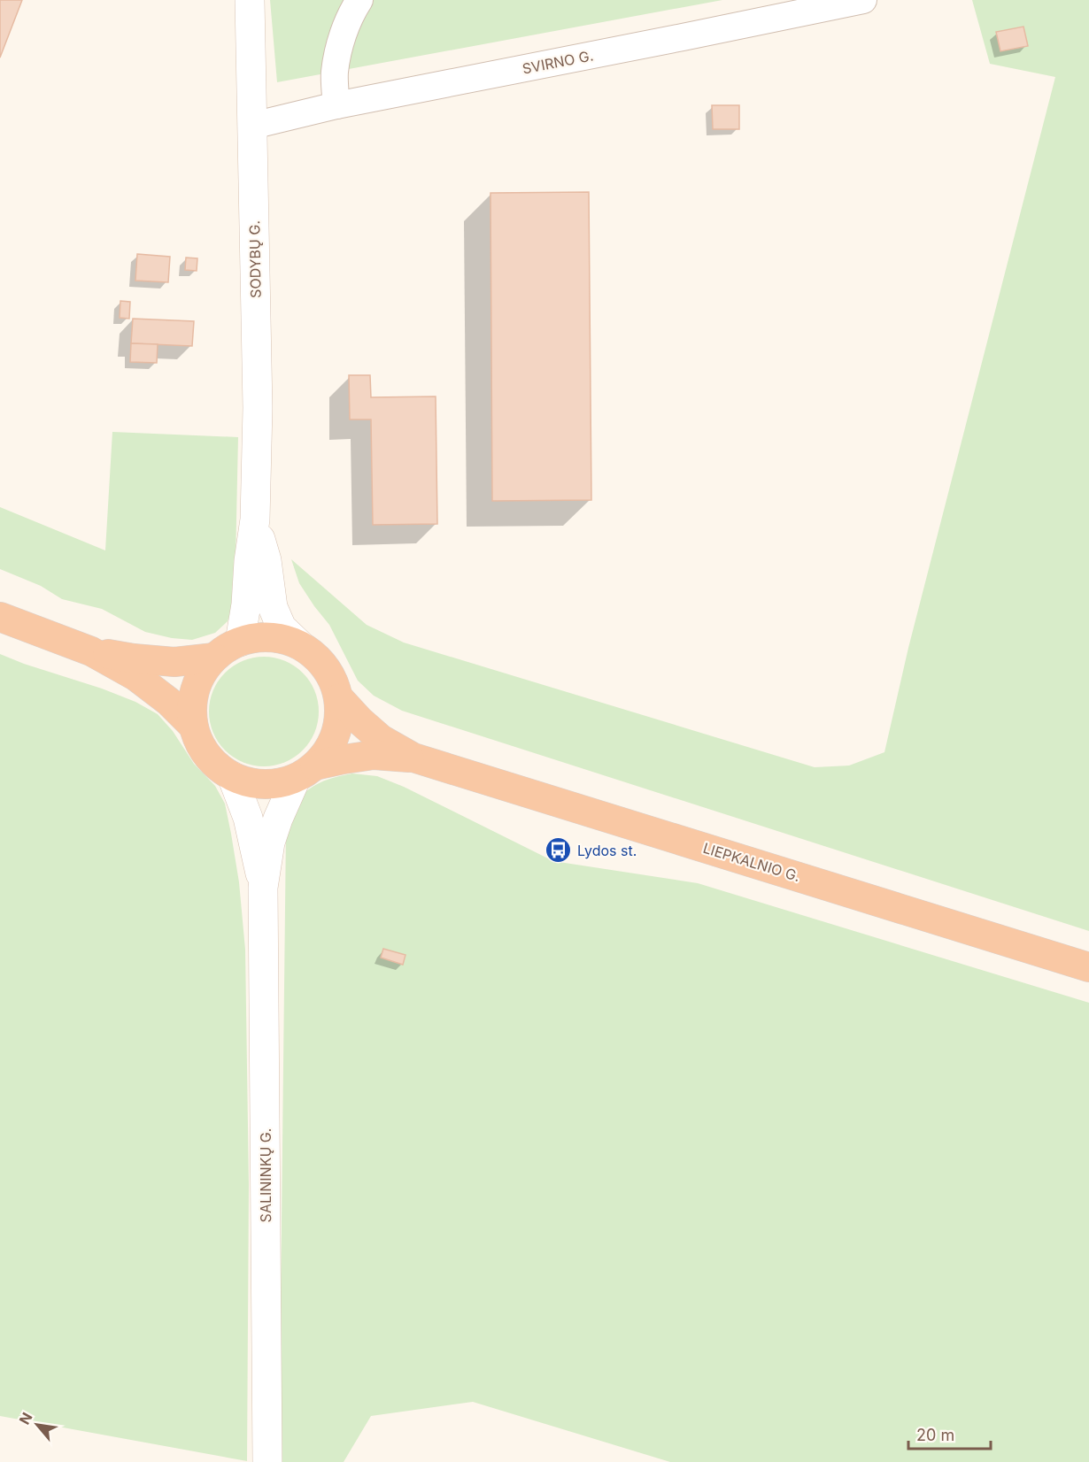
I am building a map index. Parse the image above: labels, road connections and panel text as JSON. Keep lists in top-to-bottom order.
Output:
{
  "streets": {
    "highway": ["LIEPKALNIO G."],
    "main road": ["SODYBŲ G.", "SALININKŲ G."],
    "street": ["SVIRNO G."]
  },
  "crossings": [
    ["SVIRNO G.", "SODYBŲ G."],
    ["SODYBŲ G.", "SALININKŲ G."]
  ],
  "places": {
    "bus stop": ["Lydos st."]
  },
  "scale_bar": "20 m",
  "north": "top left"
}
